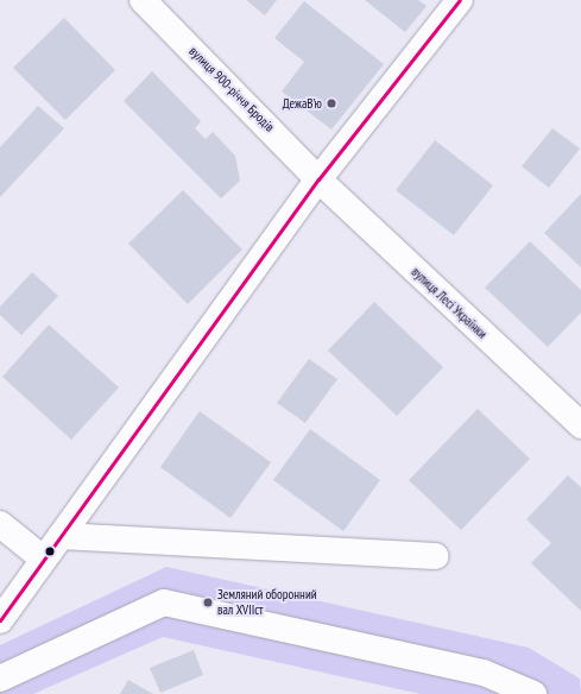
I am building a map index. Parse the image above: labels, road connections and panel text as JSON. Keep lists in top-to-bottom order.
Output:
{
  "streets": {
    "street": ["вулиця 900-річчя Бродів", "вулиця Лесі Українки"]
  },
  "crossings": [
    ["вулиця 900-річчя Бродів", "вулиця Лесі Українки"]
  ],
  "places": ["ДежаВ’ю", "Земляний оборонний вал XVIIст"]
}
